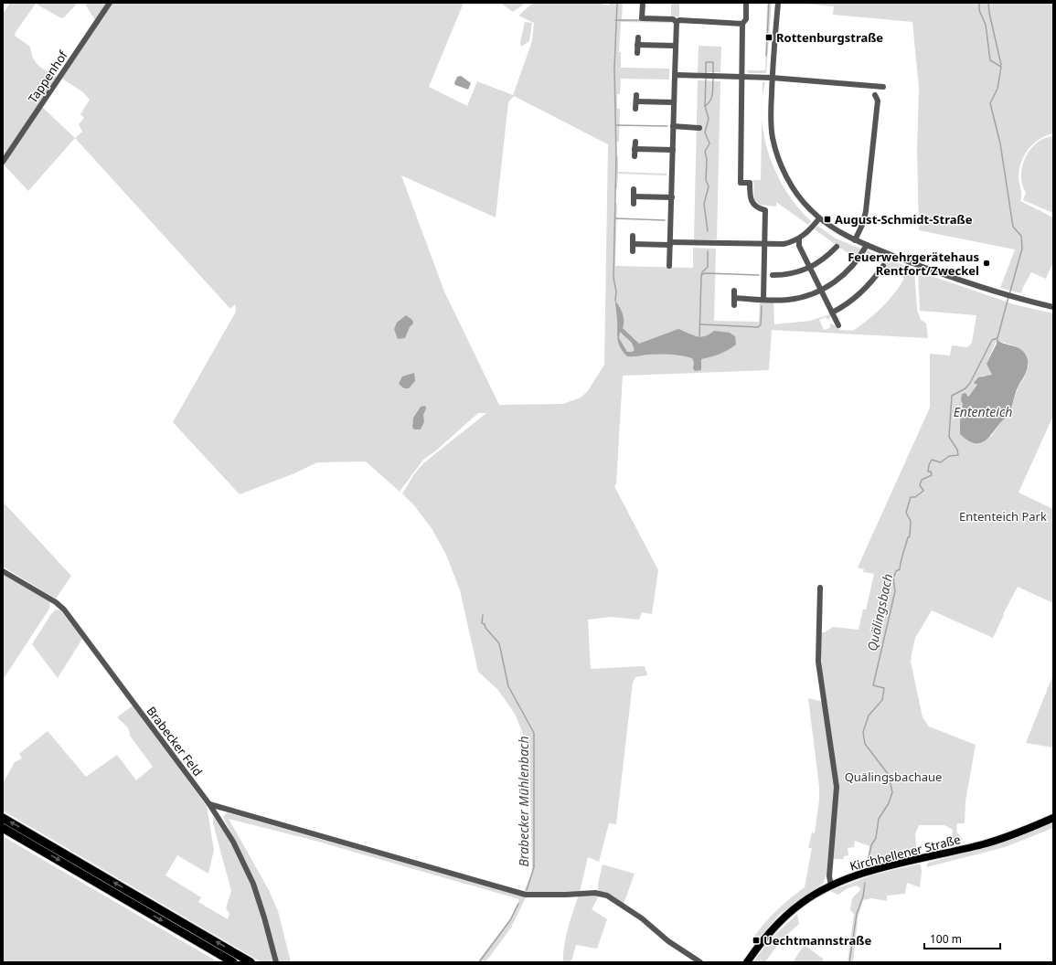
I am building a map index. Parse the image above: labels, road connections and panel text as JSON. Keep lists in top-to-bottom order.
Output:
{
  "streets": {
    "main road": ["Kirchhellener Straße"],
    "street": ["Tappenhof", "Brabecker Feld"]
  },
  "water": ["Ententeich", "Quälingsbach", "Brabecker Mühlenbach"],
  "parks": ["Ententeich Park", "Quälingsbachaue"],
  "places": {
    "transit": ["Rottenburgstraße", "August-Schmidt-Straße", "Uechtmannstraße"],
    "other": ["Feuerwehrgerätehaus Rentfort/Zweckel"]
  },
  "scale_bar": "100 m"
}
